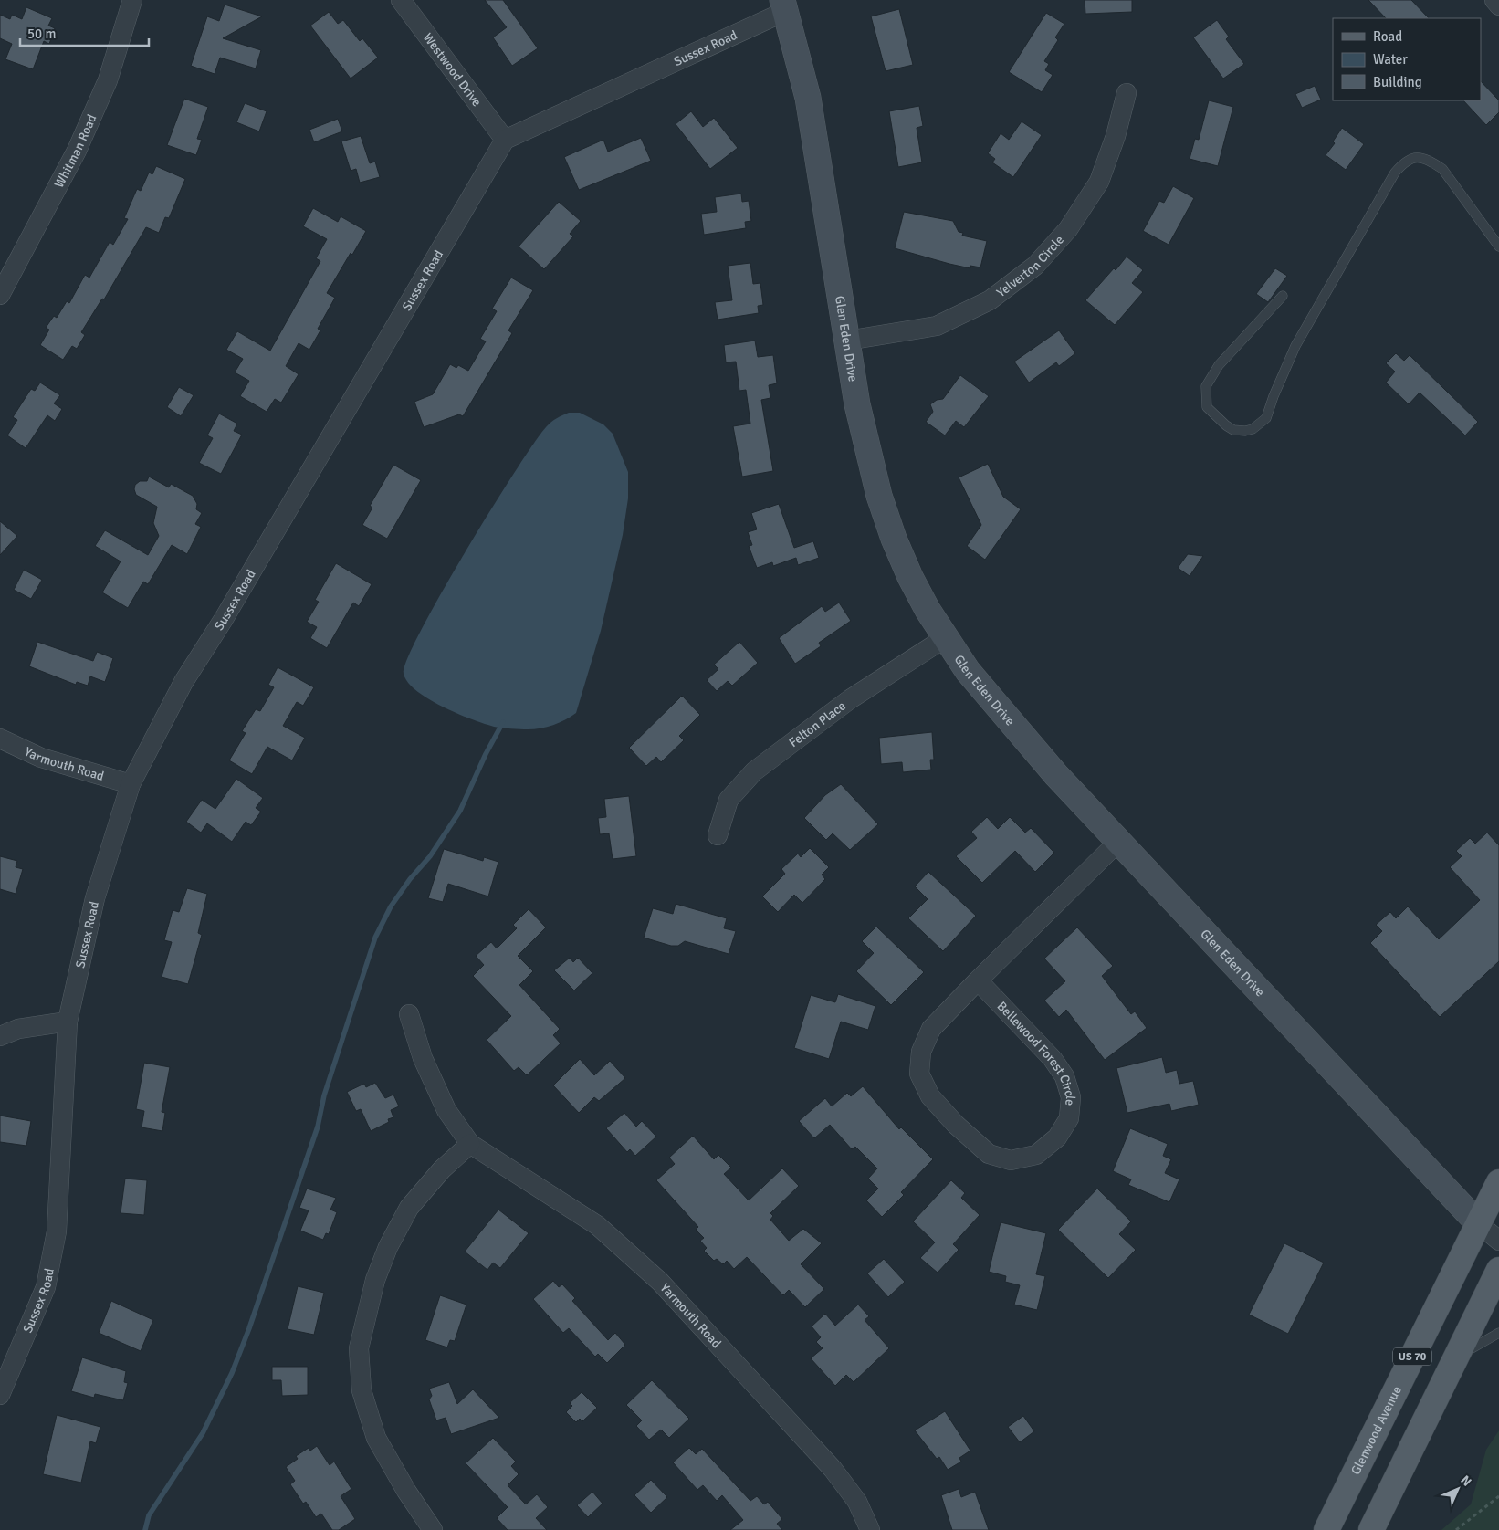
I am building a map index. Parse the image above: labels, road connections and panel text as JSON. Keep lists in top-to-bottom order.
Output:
{
  "streets": {
    "main road": ["Glen Eden Drive", "US 70", "Glenwood Avenue"],
    "street": [
      "Sussex Road",
      "Westwood Drive",
      "Whitman Road",
      "Yelverton Circle",
      "Felton Place",
      "Yarmouth Road",
      "Bellewood Forest Circle"
    ]
  },
  "crossings": [
    ["Sussex Road", "Westwood Drive"],
    ["Sussex Road", "Glen Eden Drive"],
    ["Sussex Road", "Yarmouth Road"],
    ["Yelverton Circle", "Glen Eden Drive"],
    ["Glen Eden Drive", "Felton Place"],
    ["Glen Eden Drive", "Bellewood Forest Circle"],
    ["Glen Eden Drive", "Glenwood Avenue"]
  ],
  "legend": ["Road", "Water", "Building"],
  "scale_bar": "50 m",
  "north": "top right"
}
